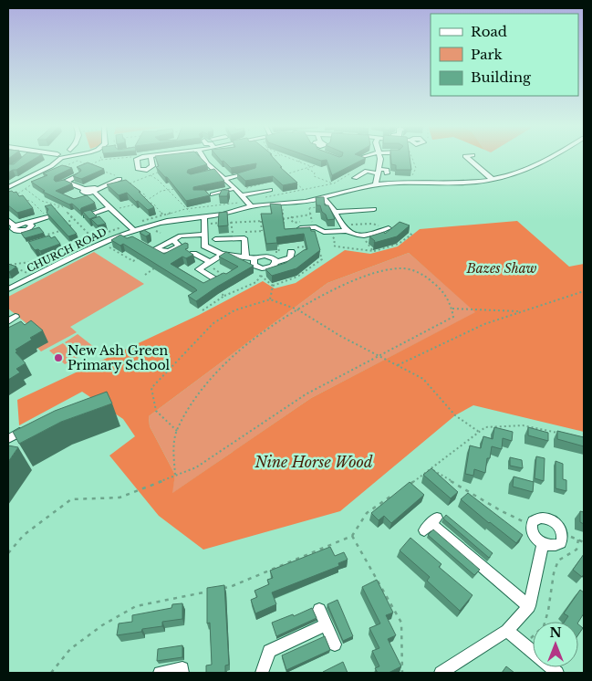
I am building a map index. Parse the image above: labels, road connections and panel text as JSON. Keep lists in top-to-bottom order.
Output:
{
  "streets": {
    "street": ["CHURCH ROAD"]
  },
  "parks": ["Bazes Shaw", "Nine Horse Wood"],
  "places": ["New Ash Green Primary School"],
  "legend": ["Road", "Park", "Building"],
  "north": "top"
}
